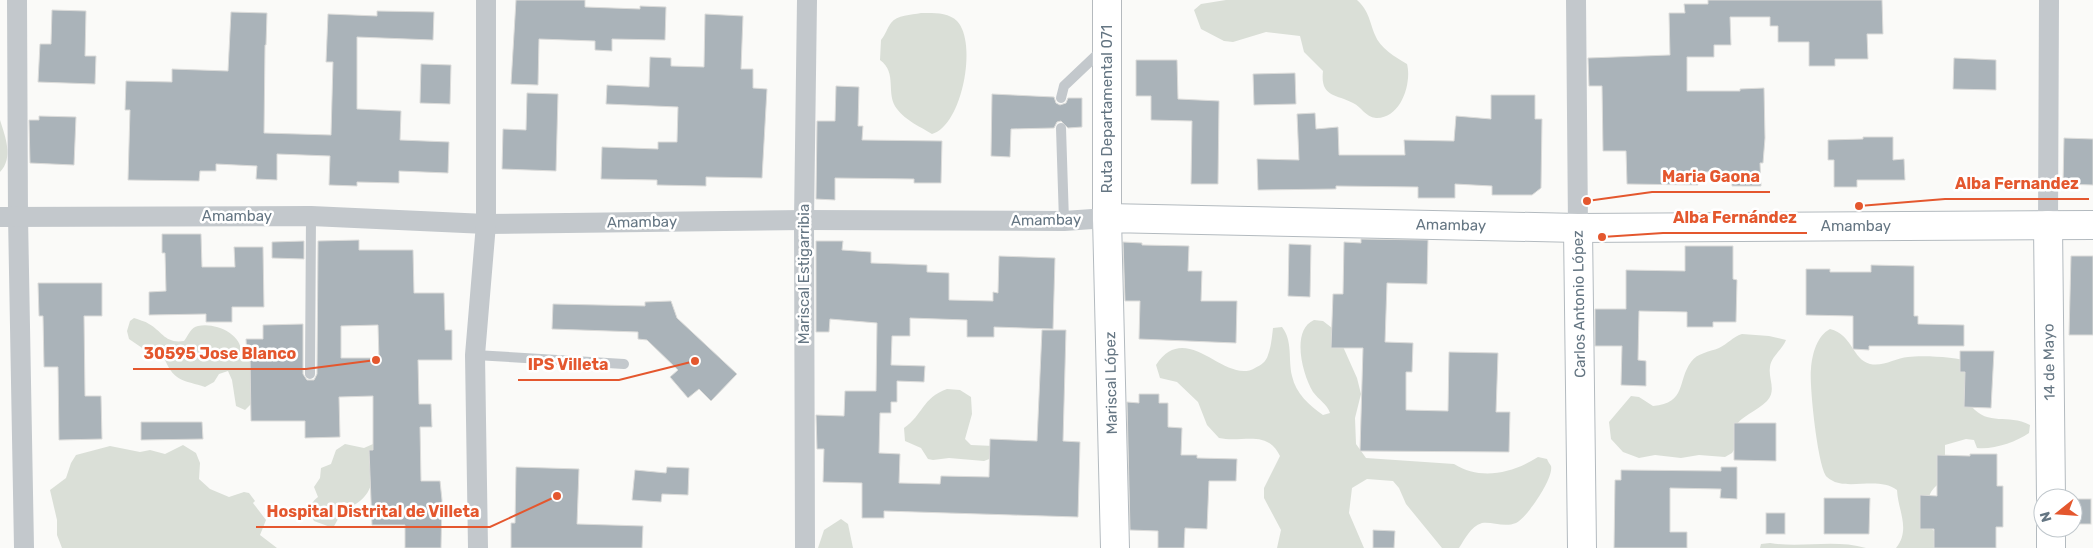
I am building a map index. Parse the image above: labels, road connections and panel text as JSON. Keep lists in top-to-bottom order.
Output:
{
  "streets": {
    "main road": [
      "Ruta Departamental 071",
      "Amambay",
      "Carlos Antonio López",
      "14 de Mayo",
      "Mariscal López"
    ],
    "street": ["Mariscal Estigarribia"]
  },
  "crossings": [
    ["Ruta Departamental 071", "Amambay"],
    ["Ruta Departamental 071", "Mariscal López"],
    ["Amambay", "Mariscal Estigarribia"],
    ["Amambay", "Carlos Antonio López"],
    ["Amambay", "14 de Mayo"],
    ["Amambay", "Mariscal López"]
  ],
  "places": [
    "Maria Gaona",
    "Alba Fernandez",
    "Alba Fernández",
    "30595 Jose Blanco",
    "IPS Villeta",
    "Hospital Distrital de Villeta"
  ],
  "north": "left"
}
